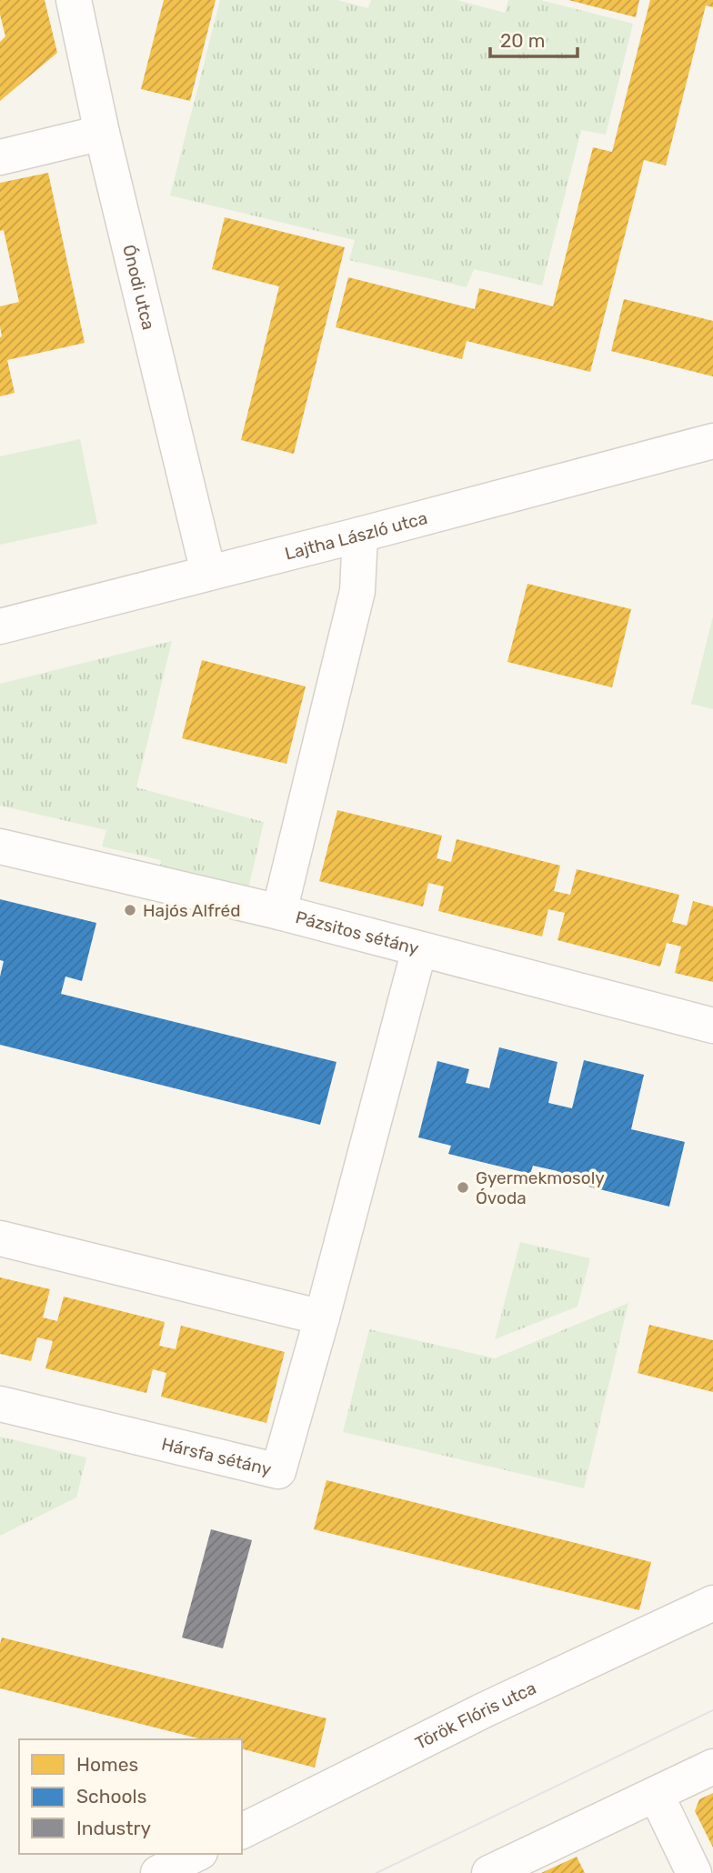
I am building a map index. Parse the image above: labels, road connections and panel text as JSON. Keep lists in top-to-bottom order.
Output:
{
  "streets": {
    "street": [
      "Ónodi utca",
      "Lajtha László utca",
      "Pázsitos sétány",
      "Hársfa sétány",
      "Török Flóris utca"
    ]
  },
  "crossings": [
    ["Ónodi utca", "Lajtha László utca"],
    ["Pázsitos sétány", "Hársfa sétány"]
  ],
  "places": ["Hajós Alfréd", "Gyermekmosoly Óvoda"],
  "legend": ["Homes", "Schools", "Industry"],
  "scale_bar": "20 m"
}
